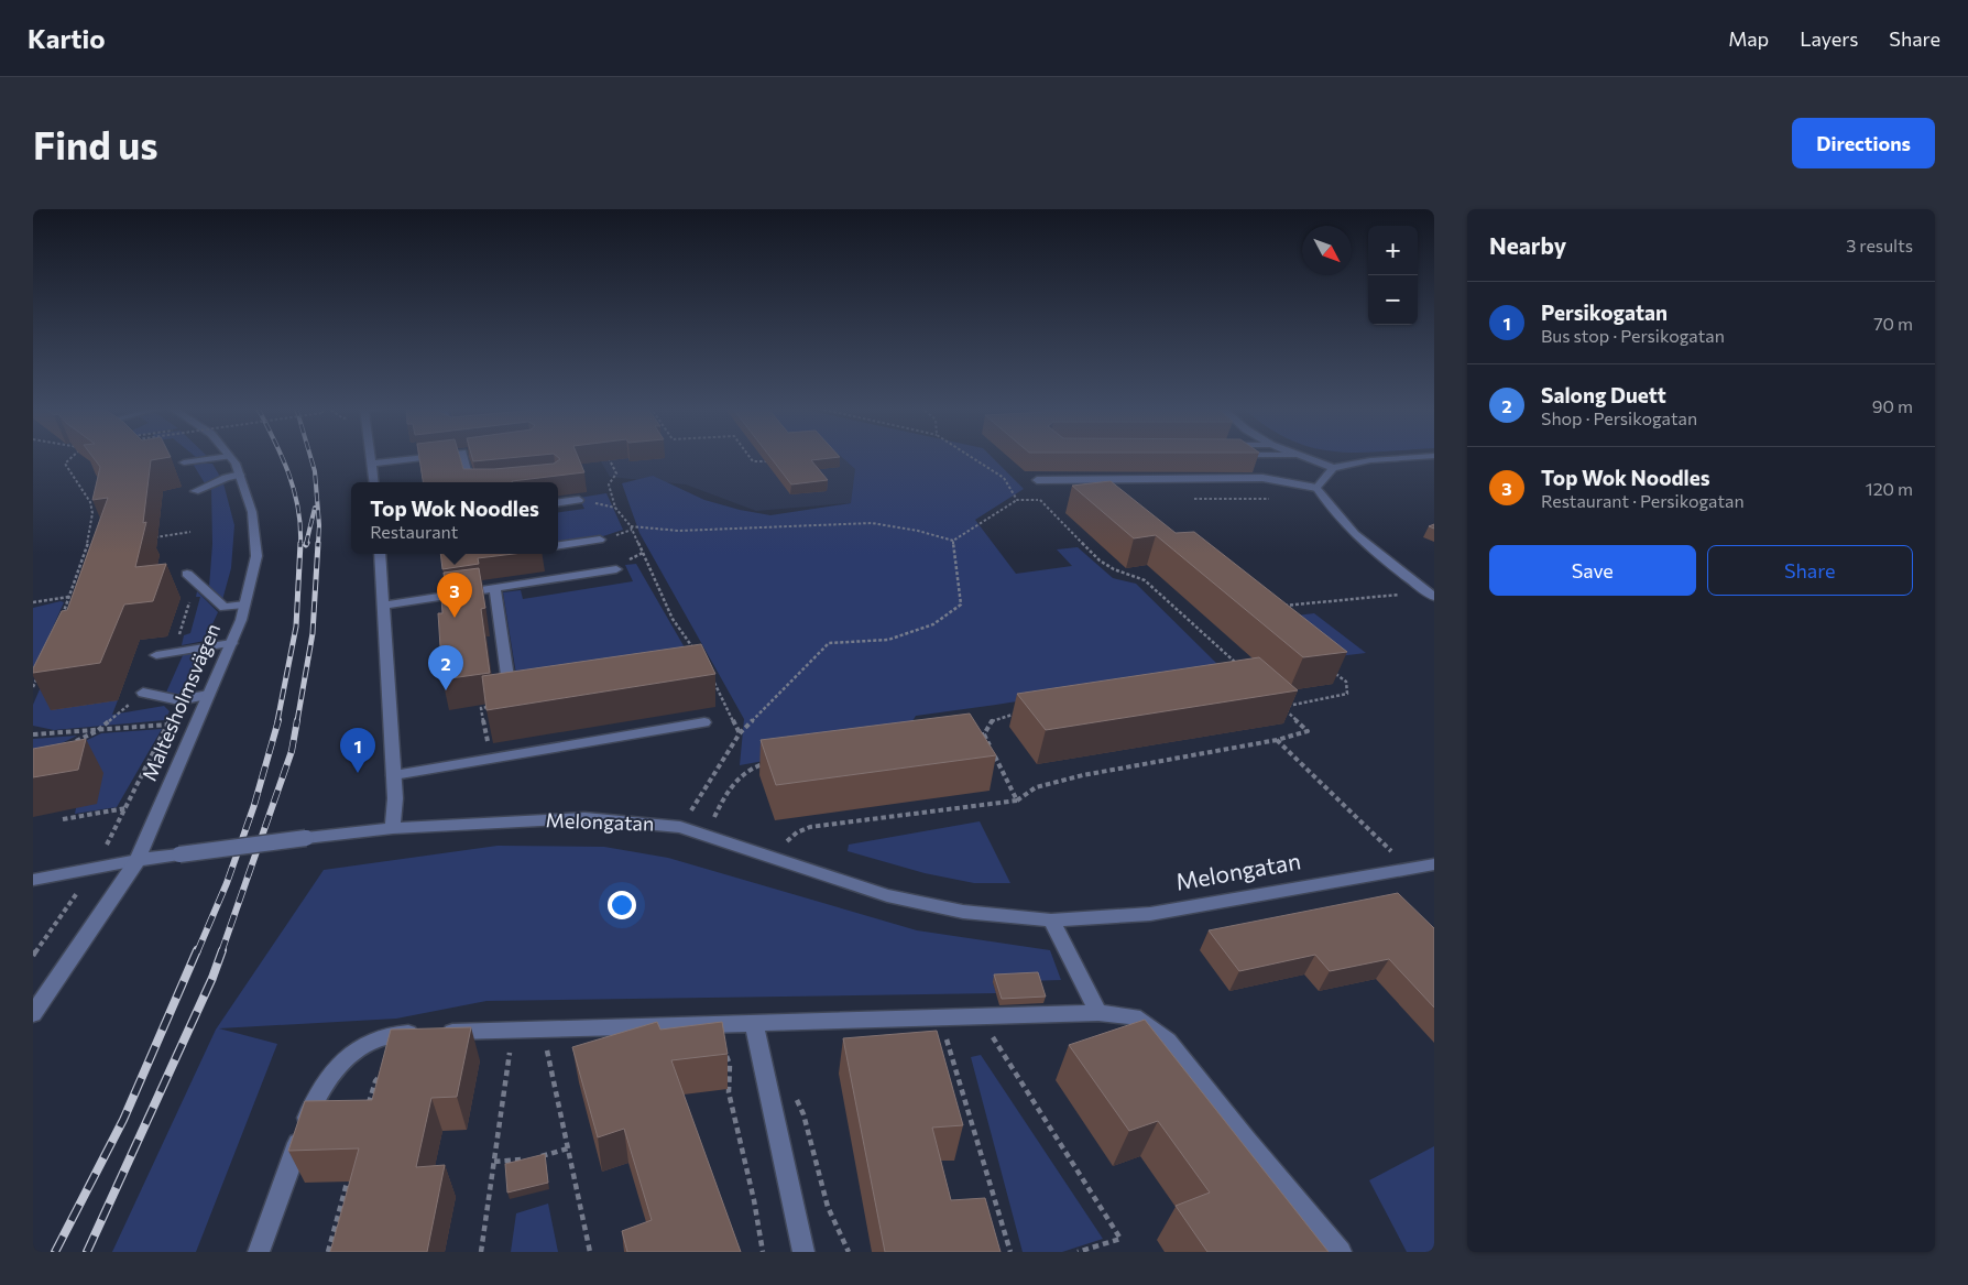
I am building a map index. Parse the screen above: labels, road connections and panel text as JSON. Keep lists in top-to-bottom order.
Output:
{
  "streets": {
    "street": ["Maltesholmsvägen", "Melongatan"]
  },
  "crossings": [
    ["Maltesholmsvägen", "Melongatan"]
  ],
  "north": "bottom right",
  "page": {
    "header": "Kartio",
    "nav": ["Map", "Layers", "Share"],
    "buttons": [
      "Directions",
      ["Save", "Share"]
    ],
    "title": "Find us",
    "heading": ["Nearby", "3 results"],
    "map_buttons": ["+", "−"],
    "list": [
      {
        "mark": "1",
        "name": "Persikogatan",
        "note": "Bus stop · Persikogatan",
        "value": "70 m"
      },
      {
        "mark": "2",
        "name": "Salong Duett",
        "note": "Shop · Persikogatan",
        "value": "90 m"
      },
      {
        "mark": "3",
        "name": "Top Wok Noodles",
        "note": "Restaurant · Persikogatan",
        "value": "120 m"
      }
    ],
    "popup": ["Top Wok Noodles", "Restaurant"],
    "pins": ["3", "2", "1"]
  }
}
